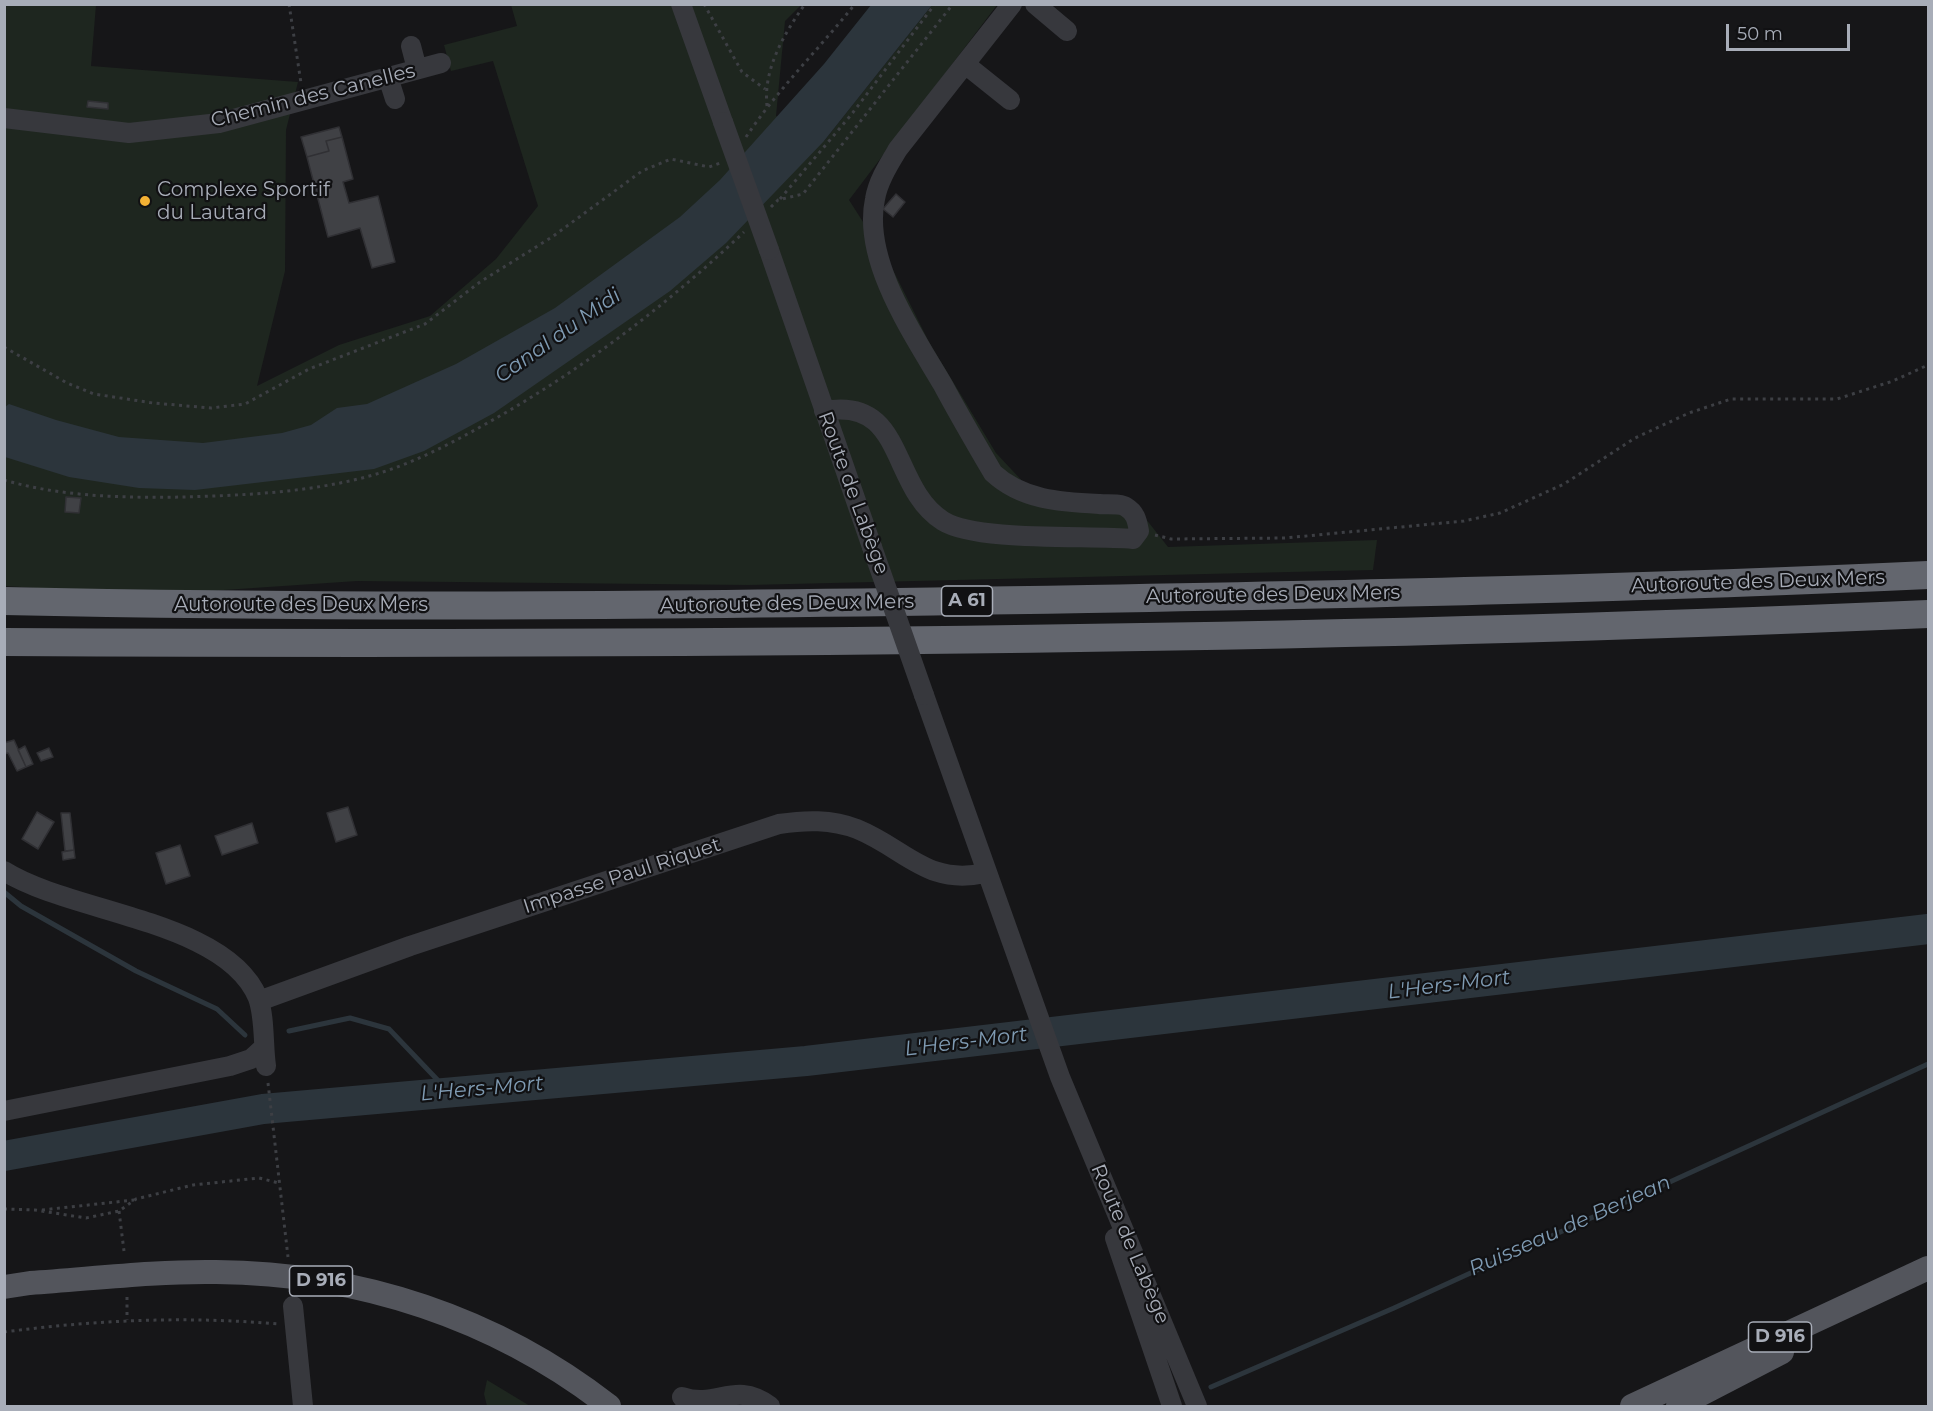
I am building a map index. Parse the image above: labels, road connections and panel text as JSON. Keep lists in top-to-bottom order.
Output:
{
  "streets": {
    "highway": ["Autoroute des Deux Mers", "A 61"],
    "main road": ["D 916"],
    "street": ["Chemin des Canelles", "Route de Labège", "Impasse Paul Riquet"]
  },
  "crossings": [
    ["Route de Labège", "Impasse Paul Riquet"]
  ],
  "water": ["Canal du Midi", "L'Hers-Mort", "Ruisseau de Berjean"],
  "places": ["Complexe Sportif du Lautard"],
  "scale_bar": "50 m"
}
